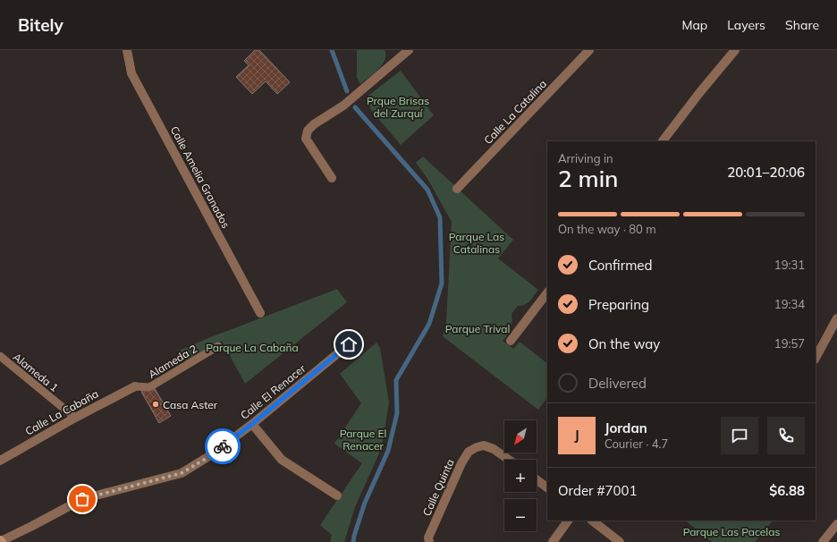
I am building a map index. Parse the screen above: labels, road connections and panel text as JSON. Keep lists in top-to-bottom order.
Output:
{
  "streets": {
    "street": [
      "Calle La Catalina",
      "Calle Amelia Granados",
      "Calle El Renacer",
      "Calle La Cabaña",
      "Calle Quinta"
    ],
    "lane": ["Alameda 2", "Alameda 1"]
  },
  "crossings": [
    ["Alameda 2", "Calle La Cabaña"],
    ["Alameda 1", "Calle La Cabaña"]
  ],
  "parks": [
    "Prque Brisas del Zurquí",
    "Parque Las Catalinas",
    "Parque Trival",
    "Parque La Cabaña",
    "Parque El Renacer",
    "Parque Las Pacelas"
  ],
  "places": ["Casa Aster"],
  "north": "bottom left",
  "page": {
    "header": "Bitely",
    "nav": ["Map", "Layers", "Share"],
    "heading": ["2 min", "Arriving in", "20:01–20:06"],
    "panel": [
      "Jordan",
      "Courier · 4.7",
      "Order #7001",
      "$6.88"
    ],
    "bar": "On the way · 80 m",
    "list": [
      ["Confirmed", "19:31"],
      ["Preparing", "19:34"],
      ["On the way", "19:57"],
      "Delivered"
    ],
    "round": "J",
    "map_buttons": ["+", "−"]
  }
}
